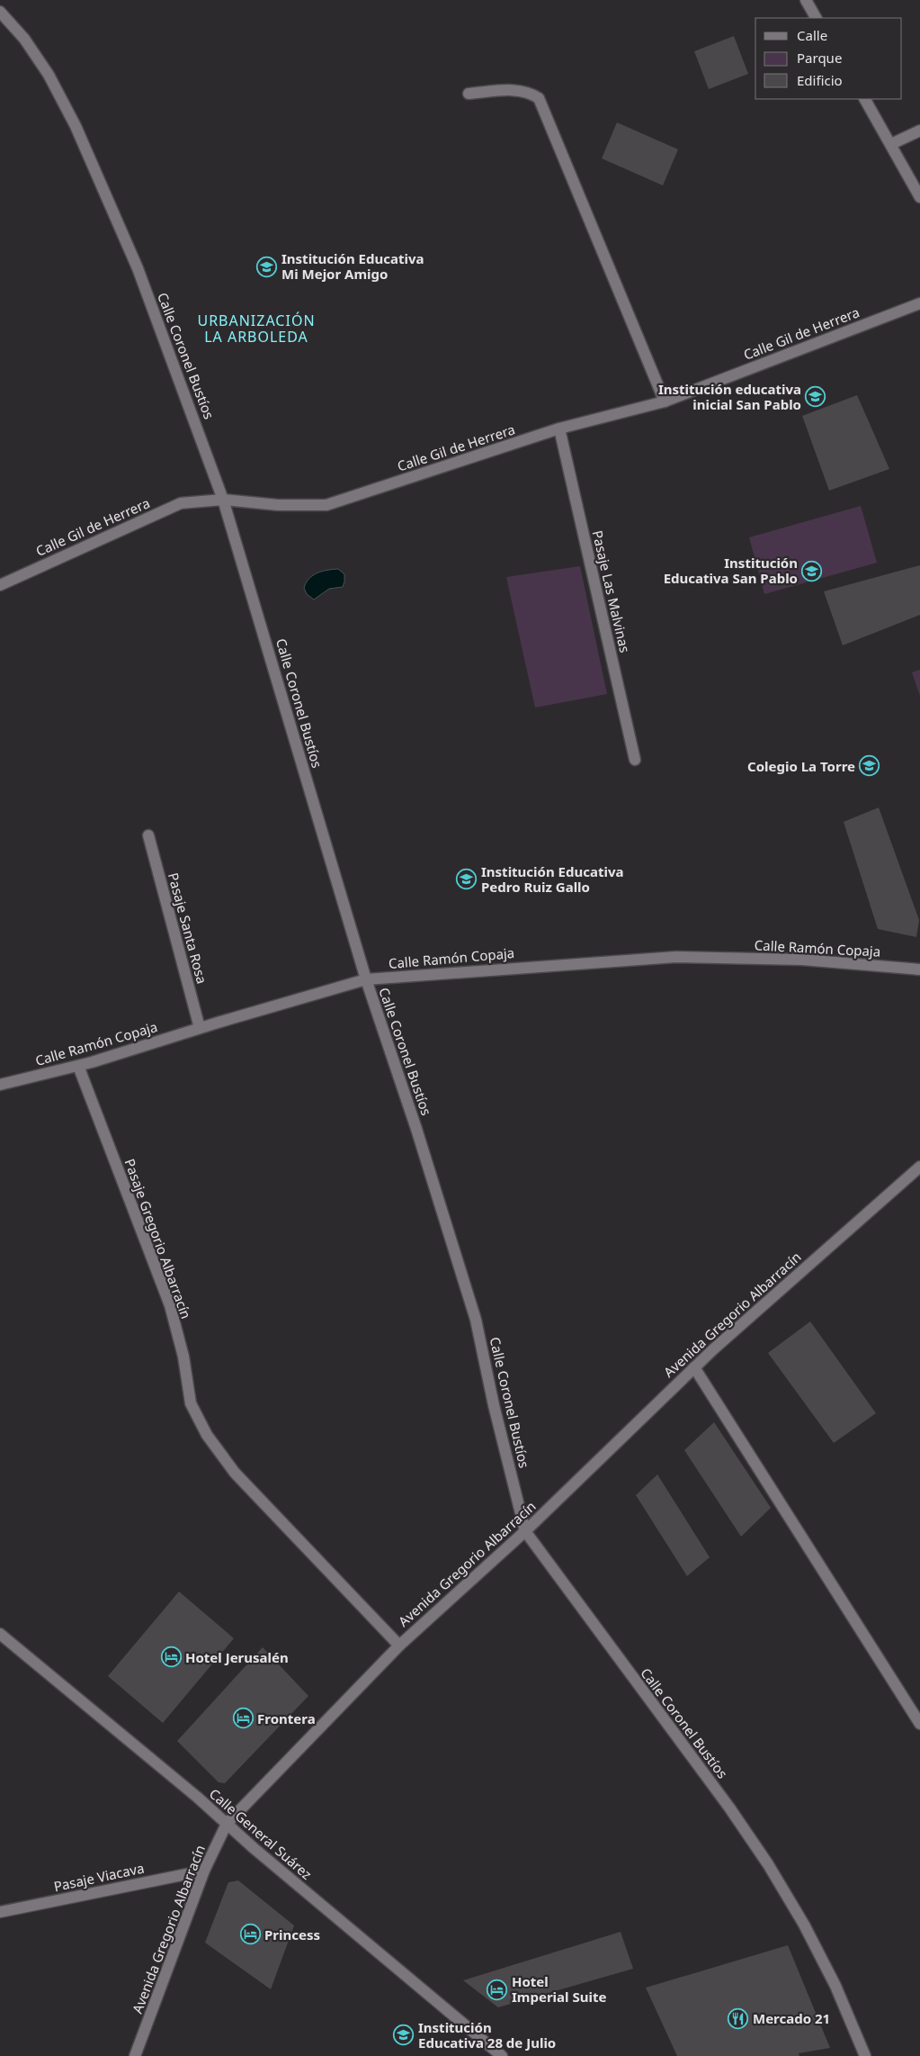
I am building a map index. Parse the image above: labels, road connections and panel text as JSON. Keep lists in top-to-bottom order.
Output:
{
  "streets": {
    "street": [
      "Calle Gil de Herrera",
      "Calle Coronel Bustíos",
      "Pasaje Las Malvinas",
      "Pasaje Santa Rosa",
      "Calle Ramón Copaja",
      "Pasaje Gregorio Albarracín",
      "Avenida Gregorio Albarracín",
      "Calle General Suárez",
      "Pasaje Viacava"
    ]
  },
  "crossings": [
    ["Calle Gil de Herrera", "Calle Coronel Bustíos"],
    ["Calle Gil de Herrera", "Pasaje Las Malvinas"],
    ["Calle Coronel Bustíos", "Calle Ramón Copaja"],
    ["Calle Coronel Bustíos", "Avenida Gregorio Albarracín"],
    ["Pasaje Santa Rosa", "Calle Ramón Copaja"],
    ["Calle Ramón Copaja", "Pasaje Gregorio Albarracín"],
    ["Pasaje Gregorio Albarracín", "Avenida Gregorio Albarracín"],
    ["Avenida Gregorio Albarracín", "Calle General Suárez"],
    ["Avenida Gregorio Albarracín", "Pasaje Viacava"]
  ],
  "districts": ["URBANIZACIÓN LA ARBOLEDA"],
  "places": {
    "school or university": [
      "Institución Educativa Mi Mejor Amigo",
      "Institución educativa inicial San Pablo",
      "Institución Educativa San Pablo",
      "Colegio La Torre",
      "Institución Educativa Pedro Ruiz Gallo",
      "Institución Educativa 28 de Julio"
    ],
    "hotel": [
      "Hotel Jerusalén",
      "Frontera",
      "Princess",
      "Hotel Imperial Suite"
    ],
    "restaurant": ["Mercado 21"]
  },
  "legend": ["Calle", "Parque", "Edificio"]
}
